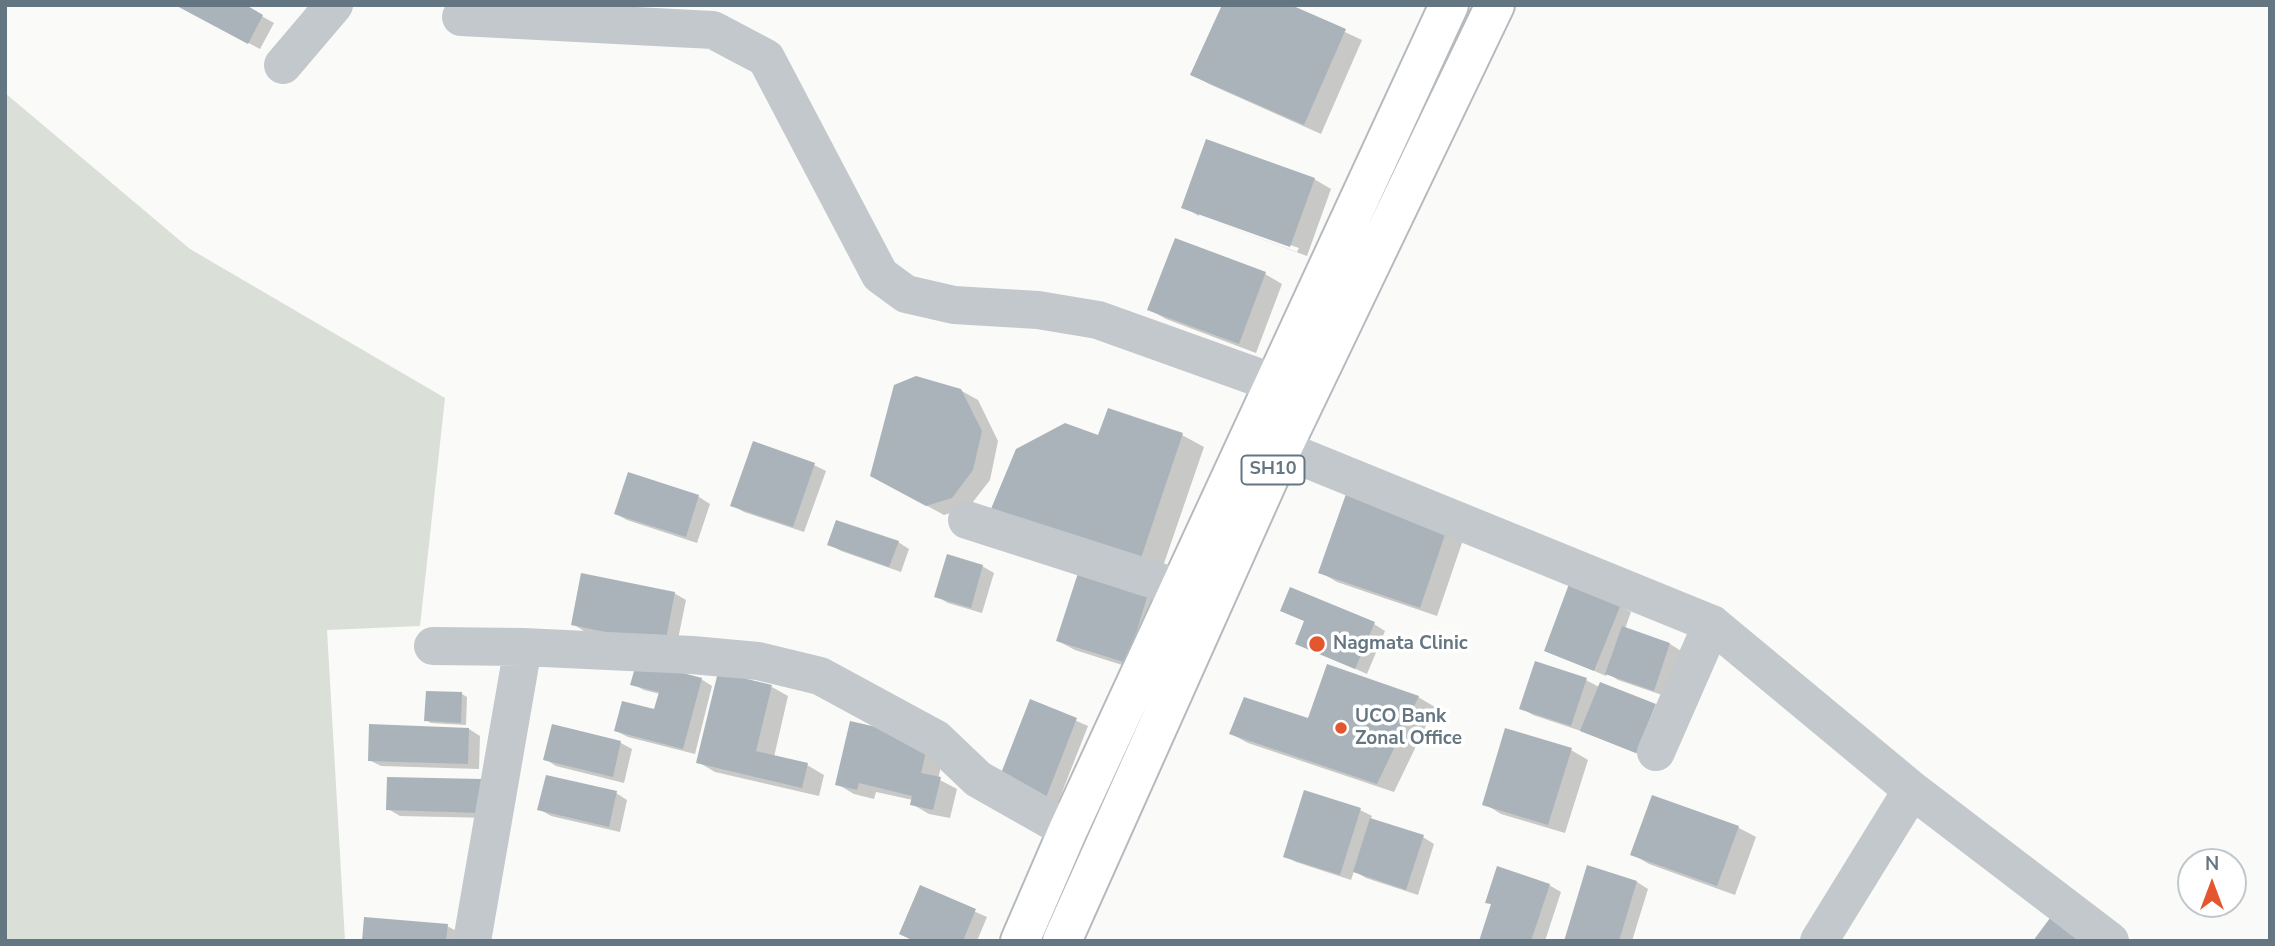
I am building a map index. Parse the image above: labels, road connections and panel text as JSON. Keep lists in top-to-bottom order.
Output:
{
  "streets": {
    "main road": ["SH10"]
  },
  "places": ["Nagmata Clinic", "UCO Bank Zonal Office"],
  "north": "top"
}
